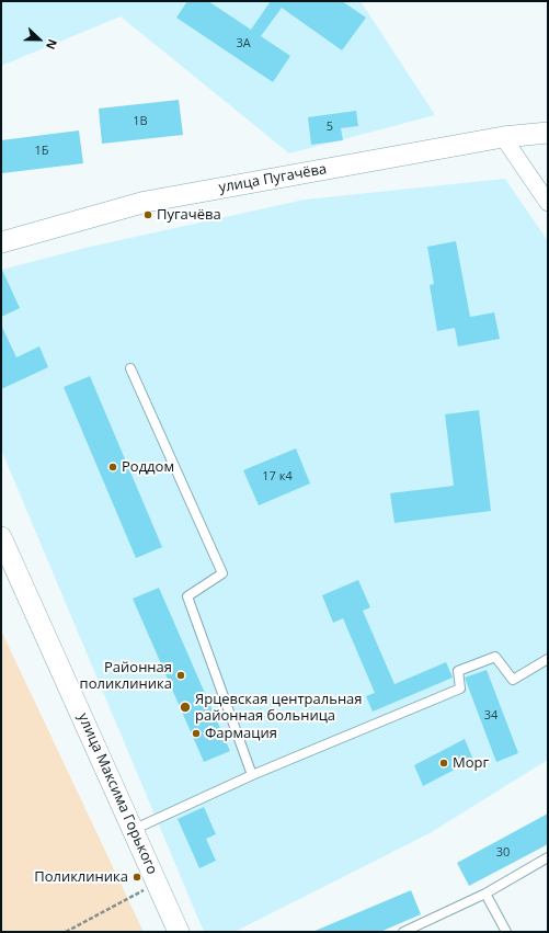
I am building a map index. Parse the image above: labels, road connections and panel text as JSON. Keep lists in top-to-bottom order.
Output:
{
  "streets": {
    "street": ["улица Пугачёва", "улица Максима Горького"]
  },
  "places": [
    "Пугачёва",
    "Роддом",
    "Районная поликлиника",
    "Ярцевская центральная районная больница",
    "Фармация",
    "Морг",
    "Поликлиника"
  ],
  "house_numbers": [
    "3А",
    "1В",
    "5",
    "1Б",
    "17 к4",
    "34",
    "30"
  ],
  "north": "right"
}
